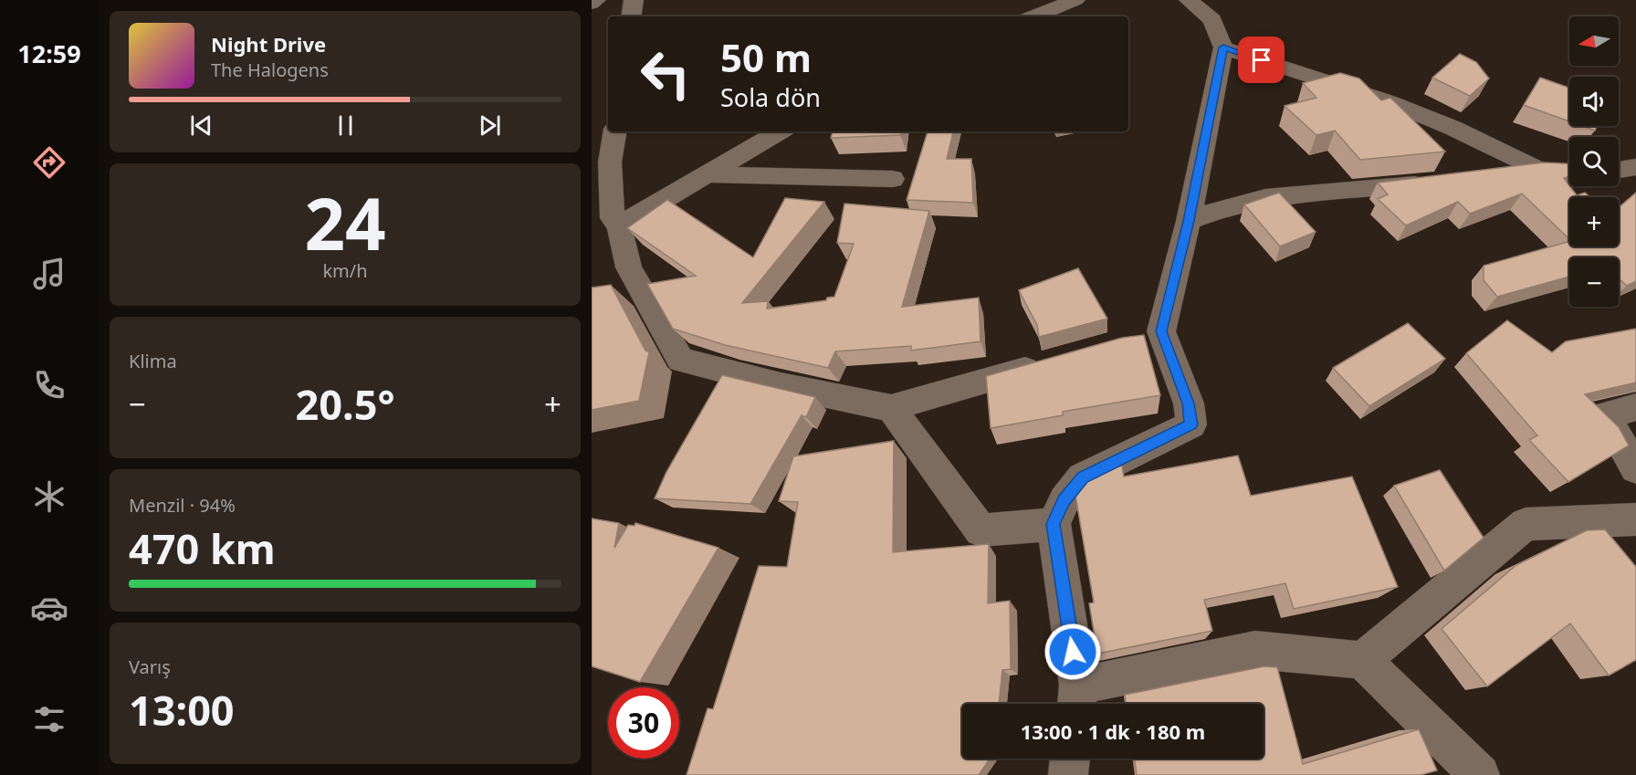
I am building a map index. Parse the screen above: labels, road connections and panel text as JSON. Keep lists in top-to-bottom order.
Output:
{
  "north": "left",
  "page": {
    "tabs": "12:59",
    "map_buttons": ["+", "−"],
    "turn": ["50 m", "Sola dön"],
    "song": ["Night Drive", "The Halogens"],
    "tile": [
      ["24", "km/h"],
      "Klima",
      ["Menzil · 94%", "470 km"],
      ["Varış", "13:00"]
    ],
    "heat": ["−", "20.5°", "+"],
    "limit": "30",
    "trip": "13:00 · 1 dk · 180 m"
  }
}
